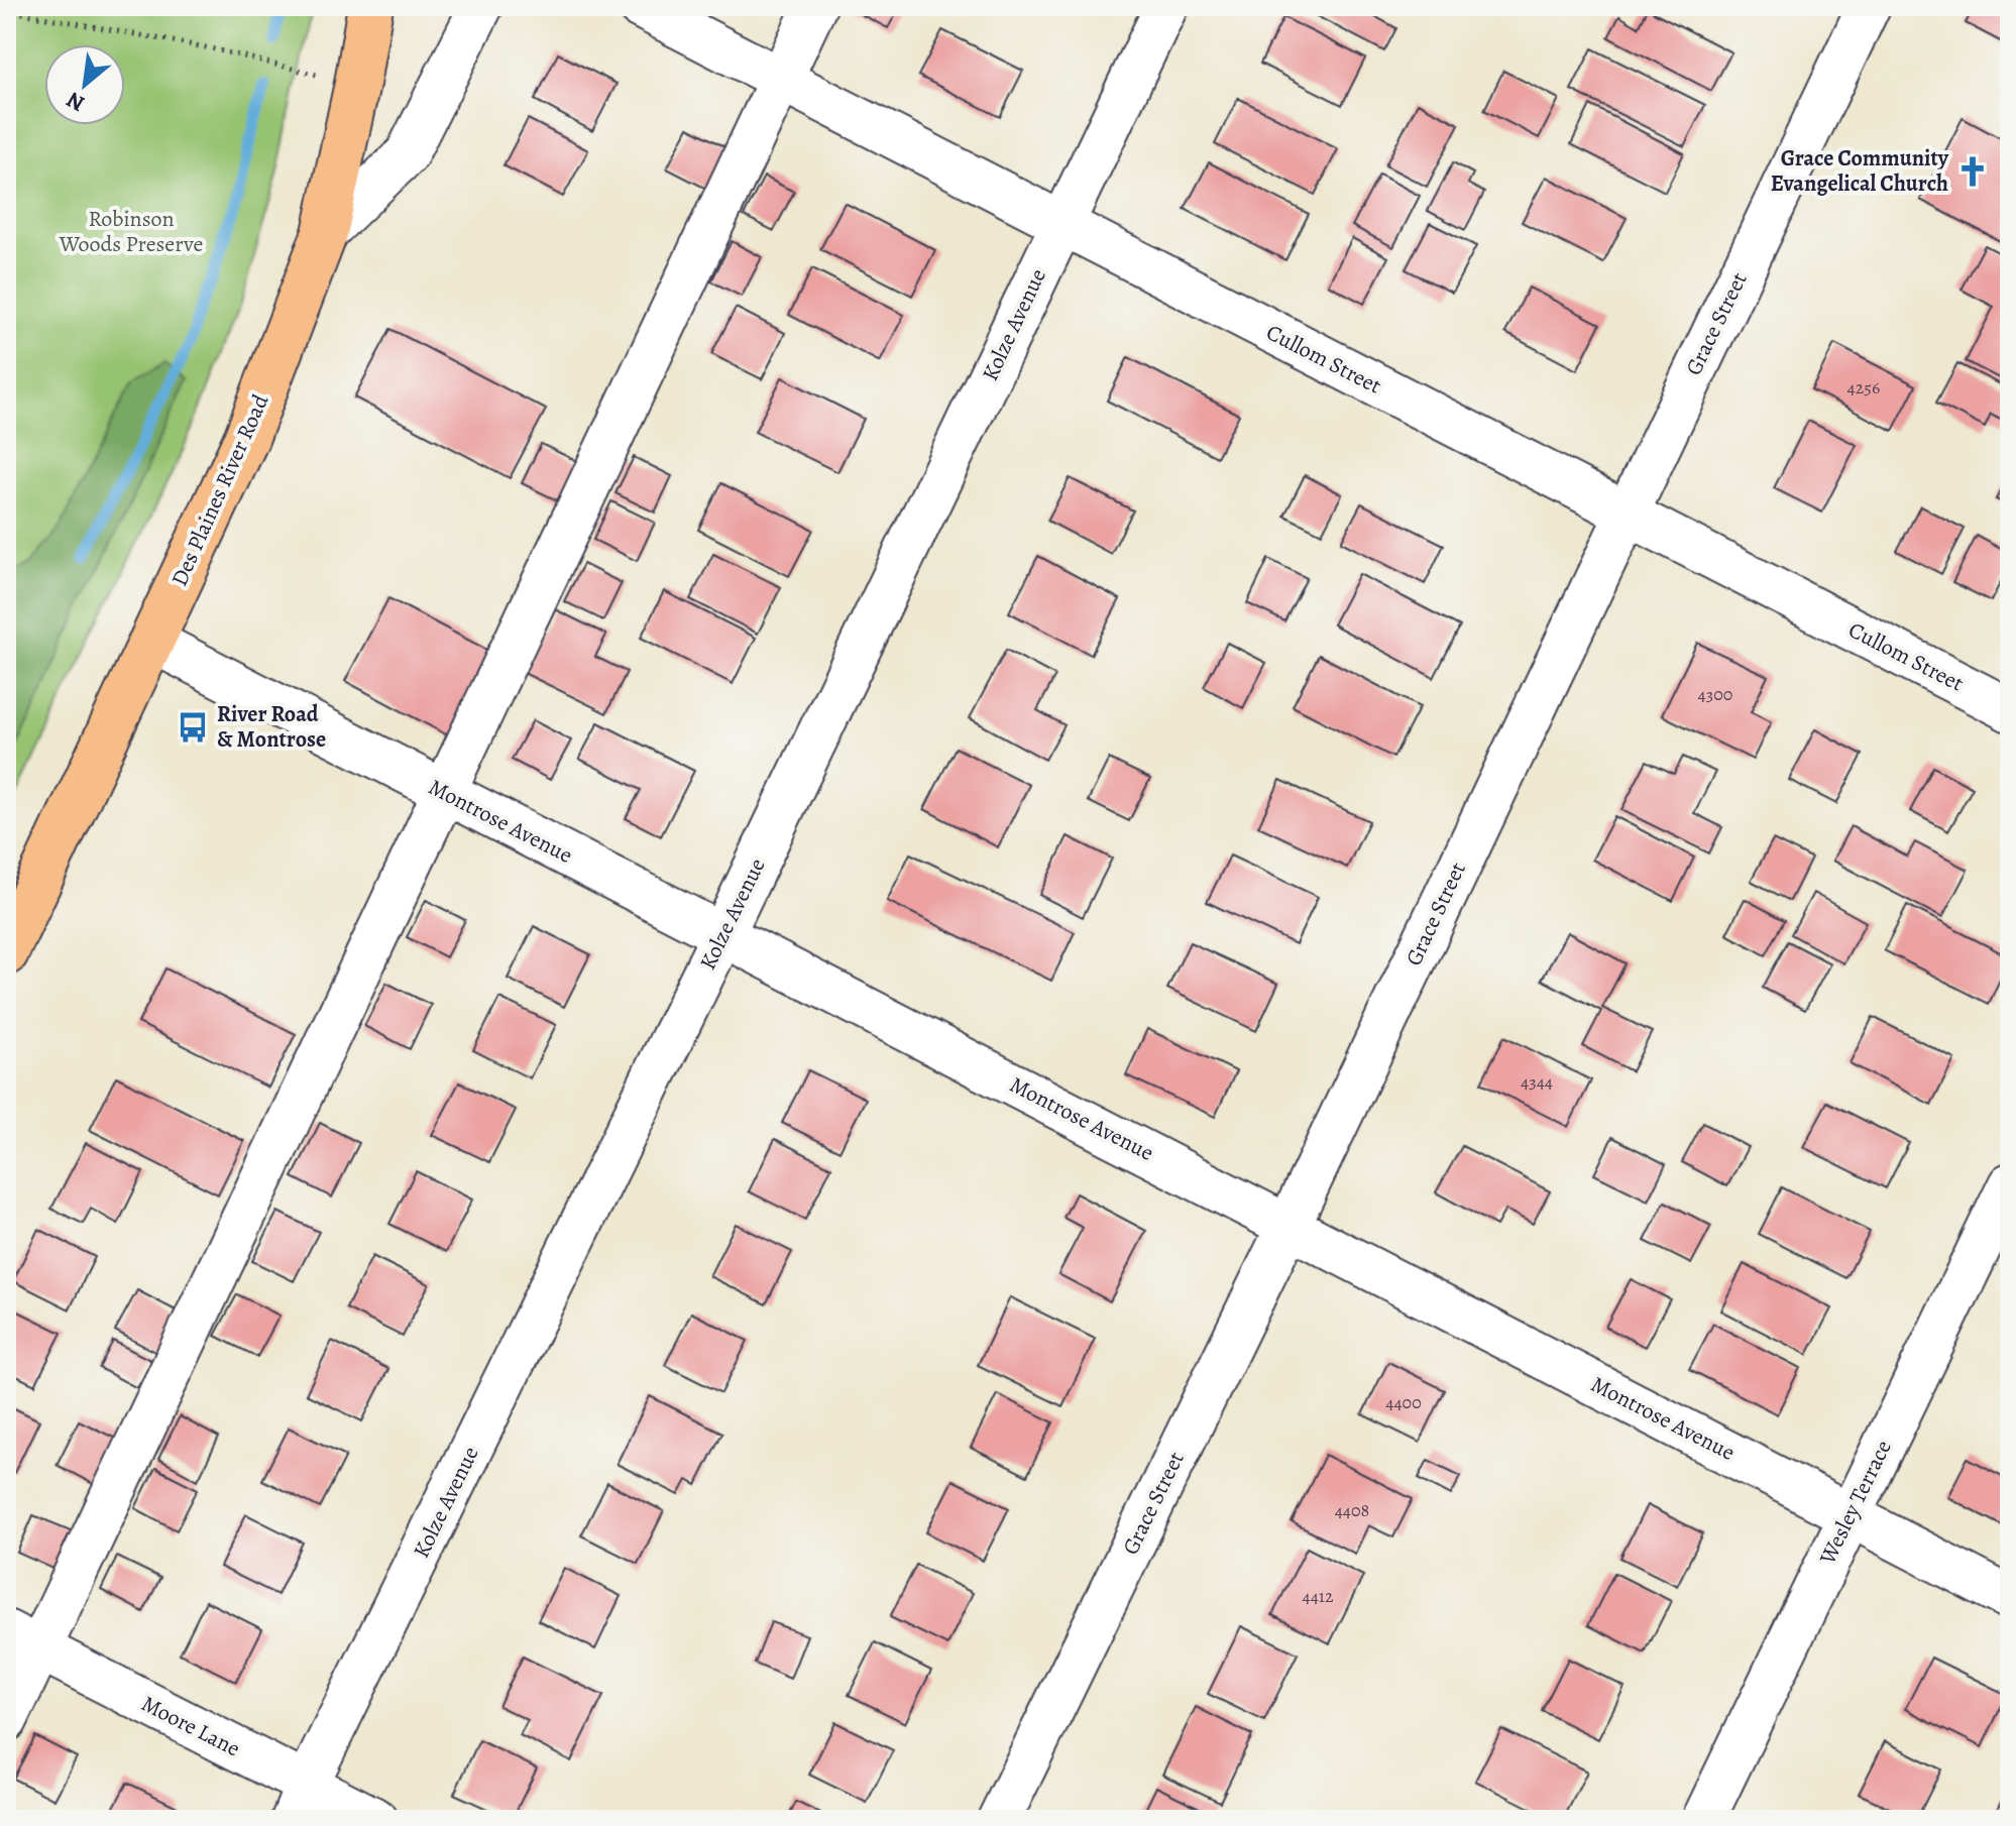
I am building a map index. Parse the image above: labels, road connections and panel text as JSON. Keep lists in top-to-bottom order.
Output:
{
  "streets": {
    "main road": ["Des Plaines River Road"],
    "street": [
      "Grace Street",
      "Kolze Avenue",
      "Cullom Street",
      "Montrose Avenue",
      "Wesley Terrace",
      "Moore Lane"
    ]
  },
  "crossings": [
    ["Grace Street", "Cullom Street"],
    ["Grace Street", "Montrose Avenue"],
    ["Kolze Avenue", "Cullom Street"],
    ["Kolze Avenue", "Montrose Avenue"],
    ["Kolze Avenue", "Moore Lane"],
    ["Des Plaines River Road", "Montrose Avenue"],
    ["Montrose Avenue", "Wesley Terrace"]
  ],
  "parks": ["Robinson Woods Preserve"],
  "places": {
    "church": ["Grace Community Evangelical Church"],
    "bus stop": ["River Road & Montrose"]
  },
  "house_numbers": [
    "4256",
    "4300",
    "4344",
    "4400",
    "4408",
    "4412"
  ],
  "north": "bottom left"
}
